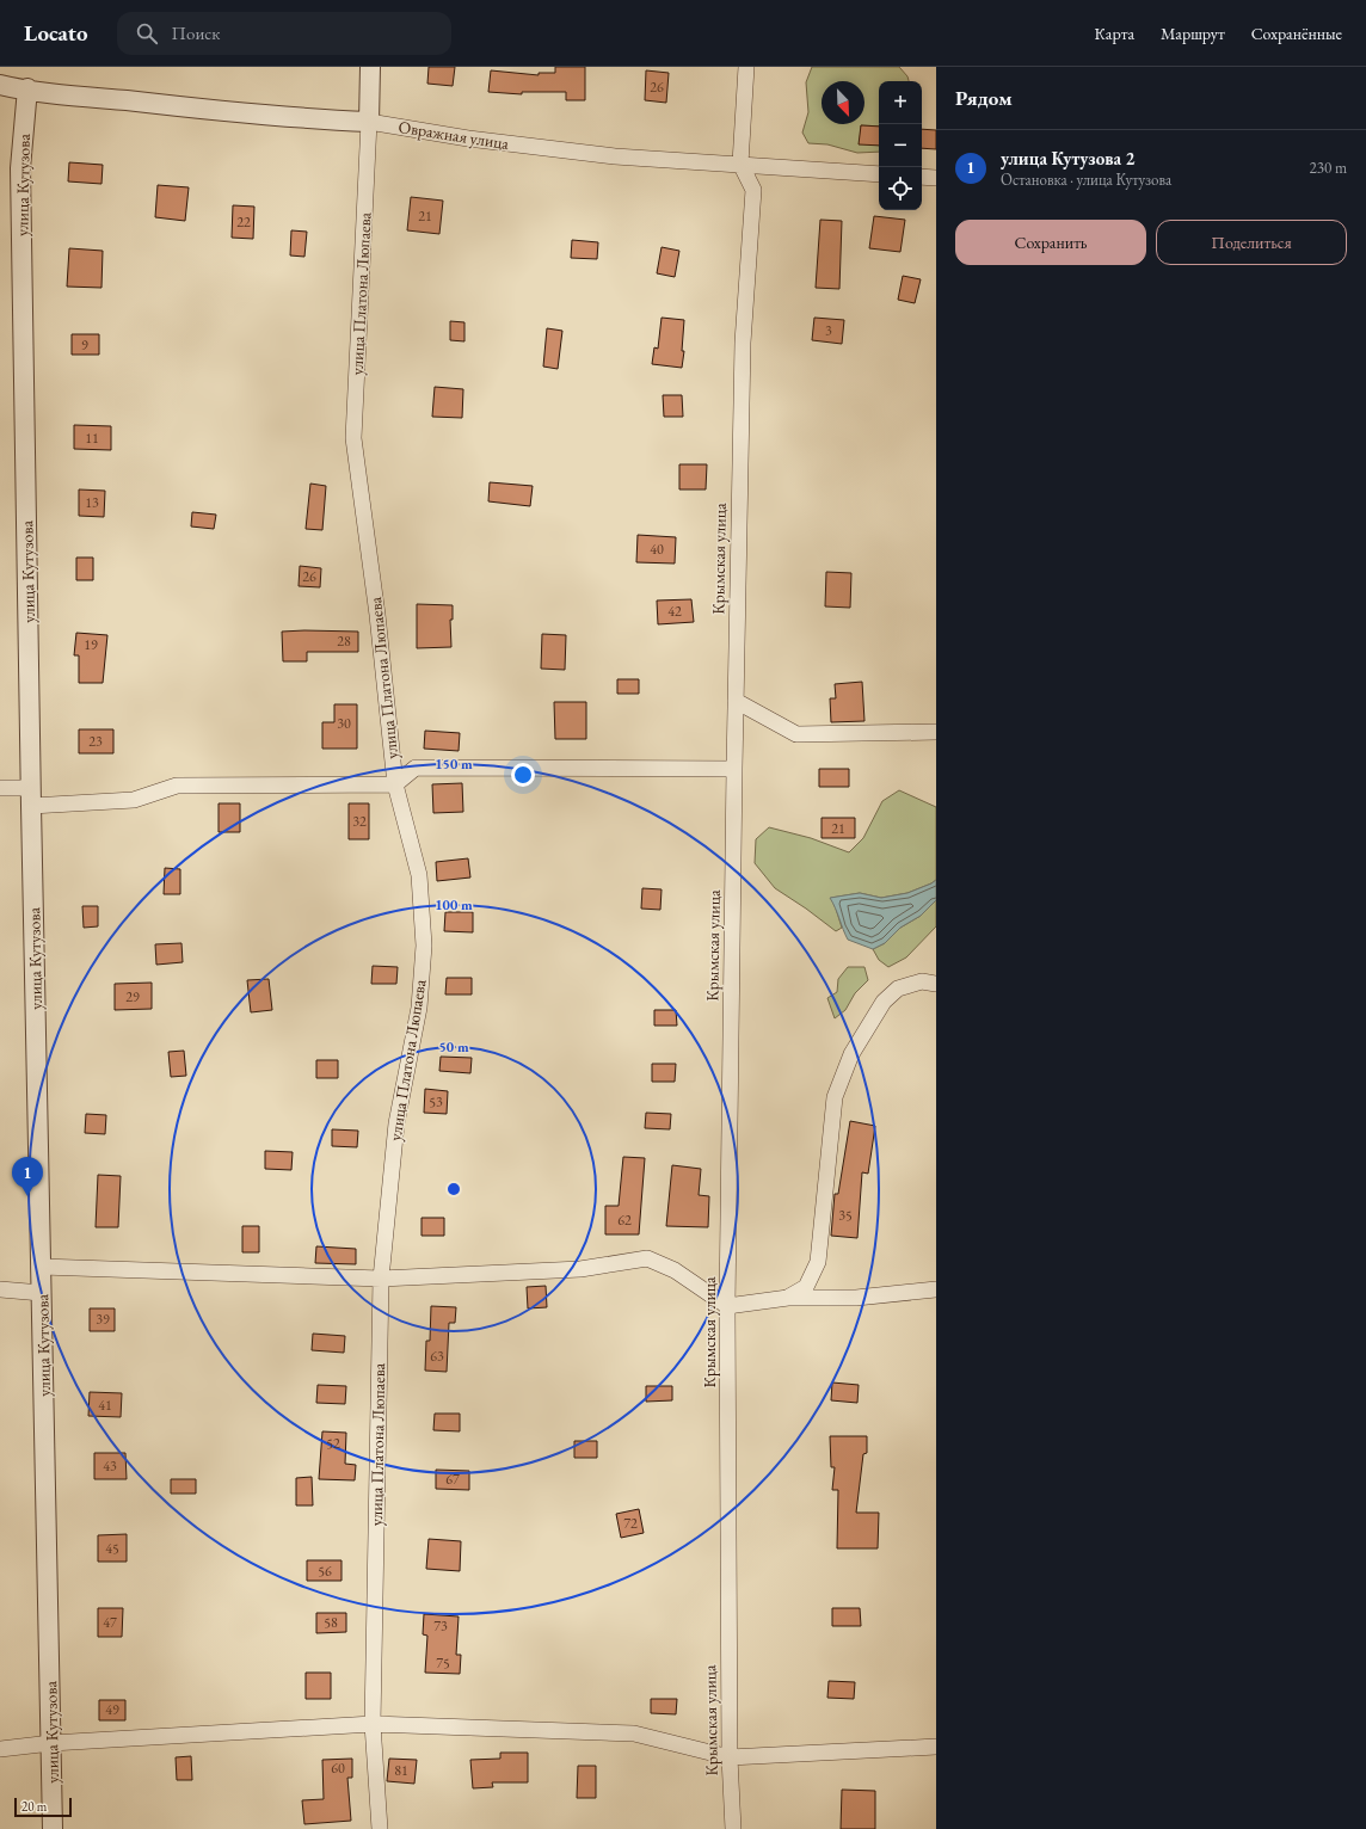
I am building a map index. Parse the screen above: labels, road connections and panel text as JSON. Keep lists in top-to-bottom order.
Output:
{
  "streets": {
    "street": [
      "Овражная улица",
      "улица Кутузова",
      "улица Платона Люпаева",
      "Крымская улица"
    ]
  },
  "crossings": [
    ["Овражная улица", "улица Кутузова"],
    ["Овражная улица", "улица Платона Люпаева"],
    ["Овражная улица", "Крымская улица"]
  ],
  "house_numbers": [
    "26",
    "21",
    "22",
    "3",
    "9",
    "11",
    "13",
    "40",
    "26",
    "42",
    "28",
    "19",
    "30",
    "23",
    "32",
    "21",
    "29",
    "53",
    "35",
    "62",
    "39",
    "63",
    "41",
    "52",
    "43",
    "67",
    "72",
    "45",
    "56",
    "47",
    "58",
    "73",
    "75",
    "49",
    "60",
    "81"
  ],
  "scale_bar": "20 m",
  "north": "bottom right",
  "page": {
    "header": "Locato",
    "search": "Поиск",
    "nav": ["Карта", "Маршрут", "Сохранённые"],
    "heading": "Рядом",
    "map_buttons": ["+", "−"],
    "list": [
      {
        "mark": "1",
        "name": "улица Кутузова 2",
        "note": "Остановка · улица Кутузова",
        "value": "230 m"
      }
    ],
    "buttons": ["Сохранить", "Поделиться"],
    "pins": "1",
    "scale": "20 m"
  },
  "rings": ["150 m", "100 m", "50 m"]
}
